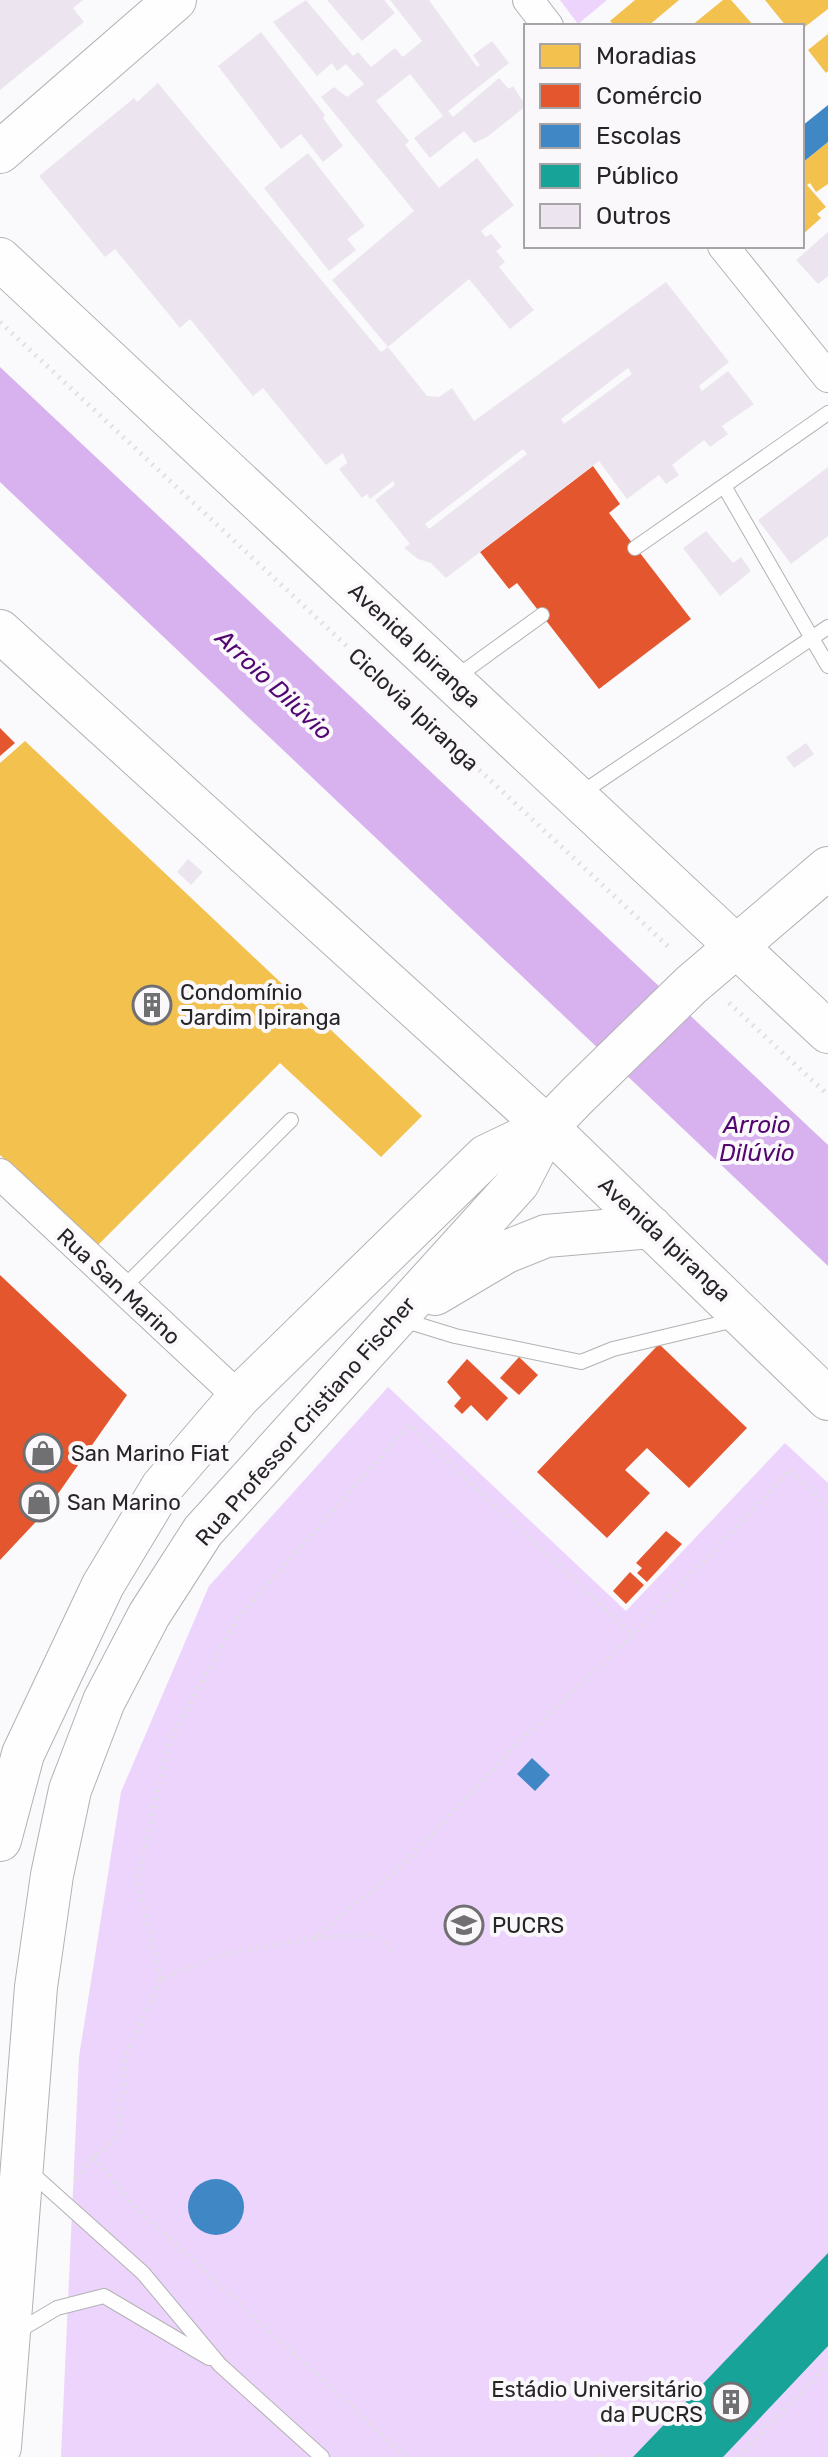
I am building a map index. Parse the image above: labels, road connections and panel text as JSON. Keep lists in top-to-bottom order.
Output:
{
  "streets": {
    "main road": ["Avenida Ipiranga", "Rua Professor Cristiano Fischer"],
    "street": ["Rua San Marino"],
    "path": ["Ciclovia Ipiranga"]
  },
  "crossings": [
    ["Avenida Ipiranga", "Rua Professor Cristiano Fischer"],
    ["Ciclovia Ipiranga", "Rua Professor Cristiano Fischer"],
    ["Rua San Marino", "Rua Professor Cristiano Fischer"]
  ],
  "water": ["Arroio Dilúvio"],
  "places": {
    "building": ["Condomínio Jardim Ipiranga", "Estádio Universitário da PUCRS"],
    "shop": ["San Marino Fiat", "San Marino"],
    "school or university": ["PUCRS"]
  },
  "legend": [
    "Moradias",
    "Comércio",
    "Escolas",
    "Público",
    "Outros"
  ]
}
